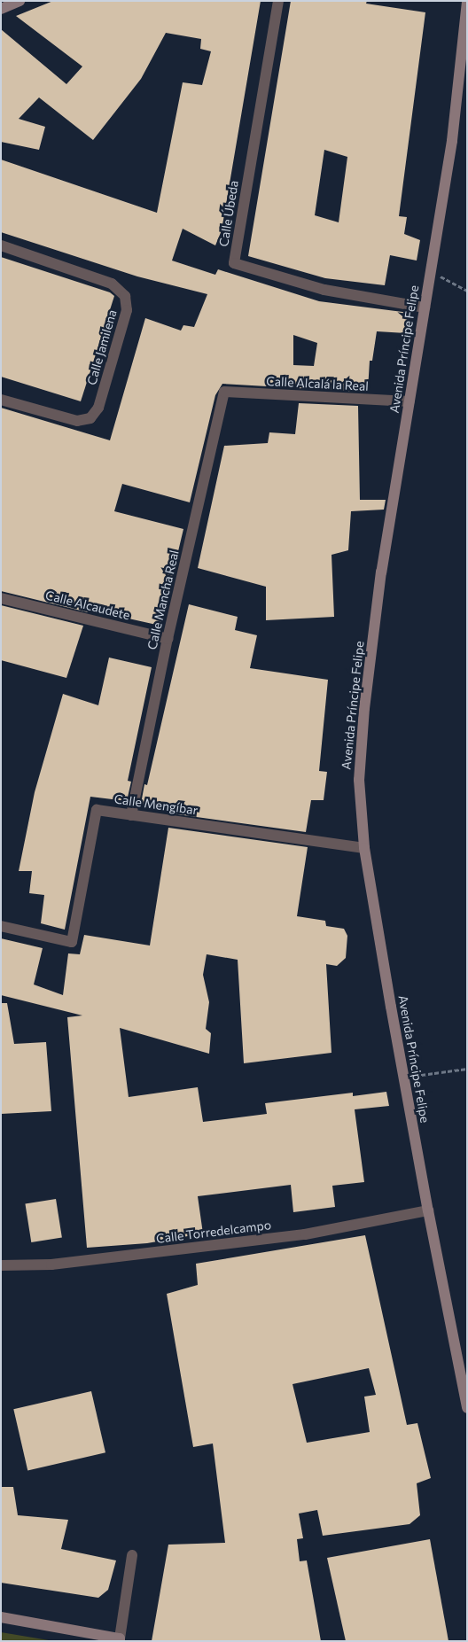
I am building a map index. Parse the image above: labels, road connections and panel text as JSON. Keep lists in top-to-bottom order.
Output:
{
  "streets": {
    "main road": ["Avenida Príncipe Felipe"],
    "street": [
      "Calle Úbeda",
      "Calle Jamilena",
      "Calle Alcalá la Real",
      "Calle Mancha Real",
      "Calle Alcaudete",
      "Calle Mengíbar",
      "Calle Torredelcampo"
    ]
  },
  "crossings": [
    ["Calle Úbeda", "Avenida Príncipe Felipe"],
    ["Avenida Príncipe Felipe", "Calle Alcalá la Real"],
    ["Avenida Príncipe Felipe", "Calle Mengíbar"],
    ["Avenida Príncipe Felipe", "Calle Torredelcampo"],
    ["Calle Alcalá la Real", "Calle Mancha Real"],
    ["Calle Mancha Real", "Calle Alcaudete"],
    ["Calle Mancha Real", "Calle Mengíbar"]
  ]
}
